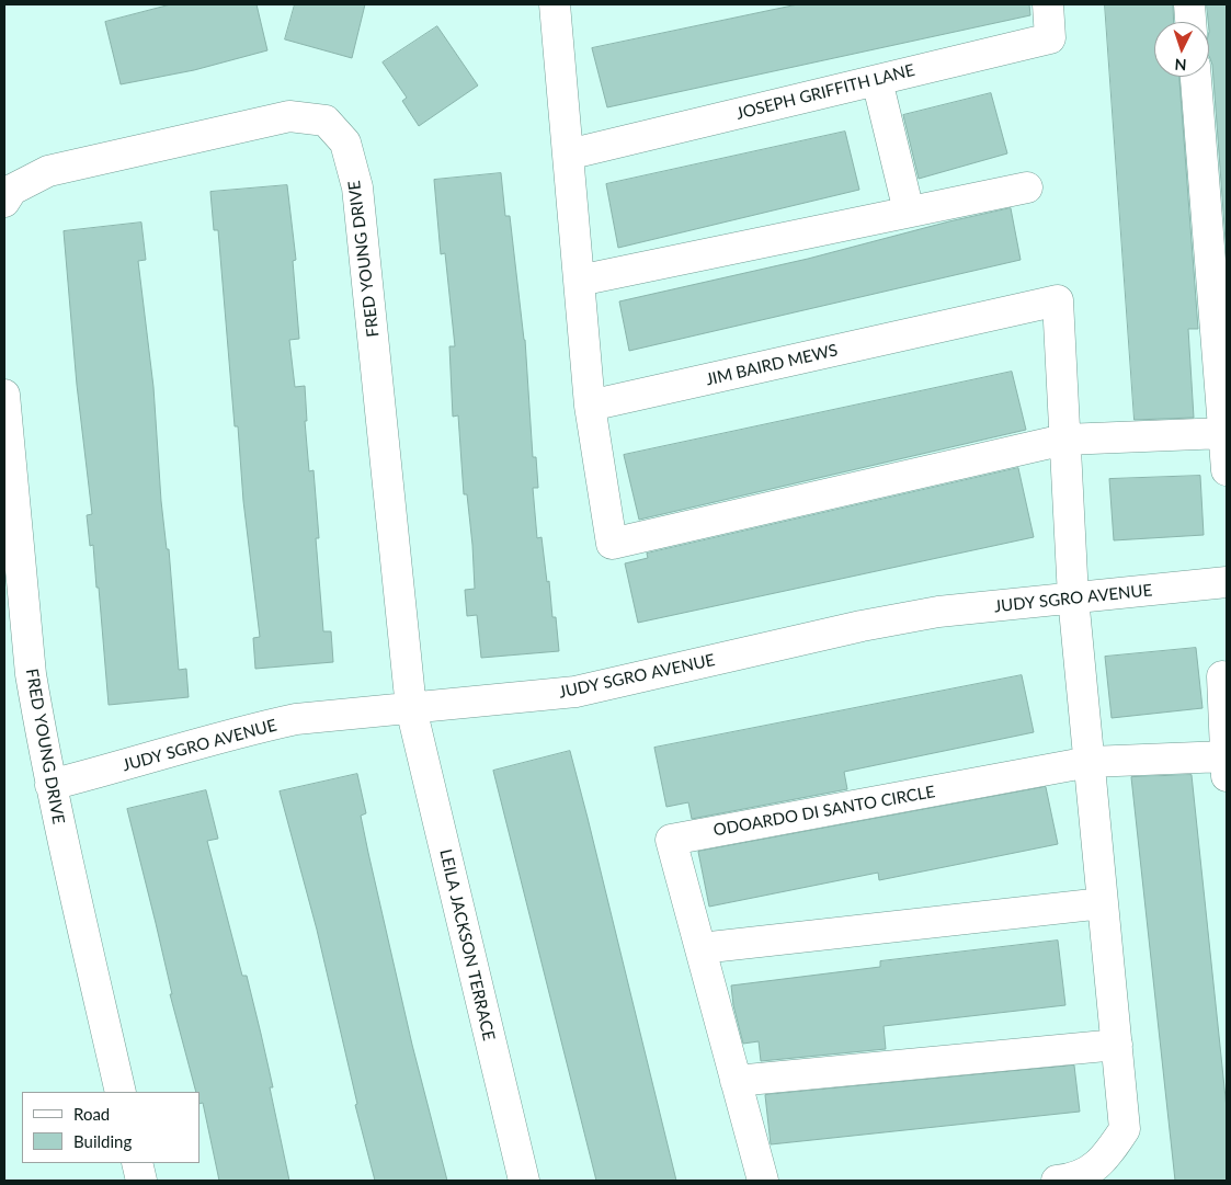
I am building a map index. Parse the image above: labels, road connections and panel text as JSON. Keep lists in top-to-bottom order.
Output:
{
  "streets": {
    "street": [
      "JOSEPH GRIFFITH LANE",
      "FRED YOUNG DRIVE",
      "JIM BAIRD MEWS",
      "JUDY SGRO AVENUE",
      "ODOARDO DI SANTO CIRCLE",
      "LEILA JACKSON TERRACE"
    ]
  },
  "crossings": [
    ["FRED YOUNG DRIVE", "JUDY SGRO AVENUE"],
    ["FRED YOUNG DRIVE", "LEILA JACKSON TERRACE"],
    ["JIM BAIRD MEWS", "JUDY SGRO AVENUE"],
    ["JUDY SGRO AVENUE", "LEILA JACKSON TERRACE"]
  ],
  "legend": ["Road", "Building"],
  "north": "bottom"
}
